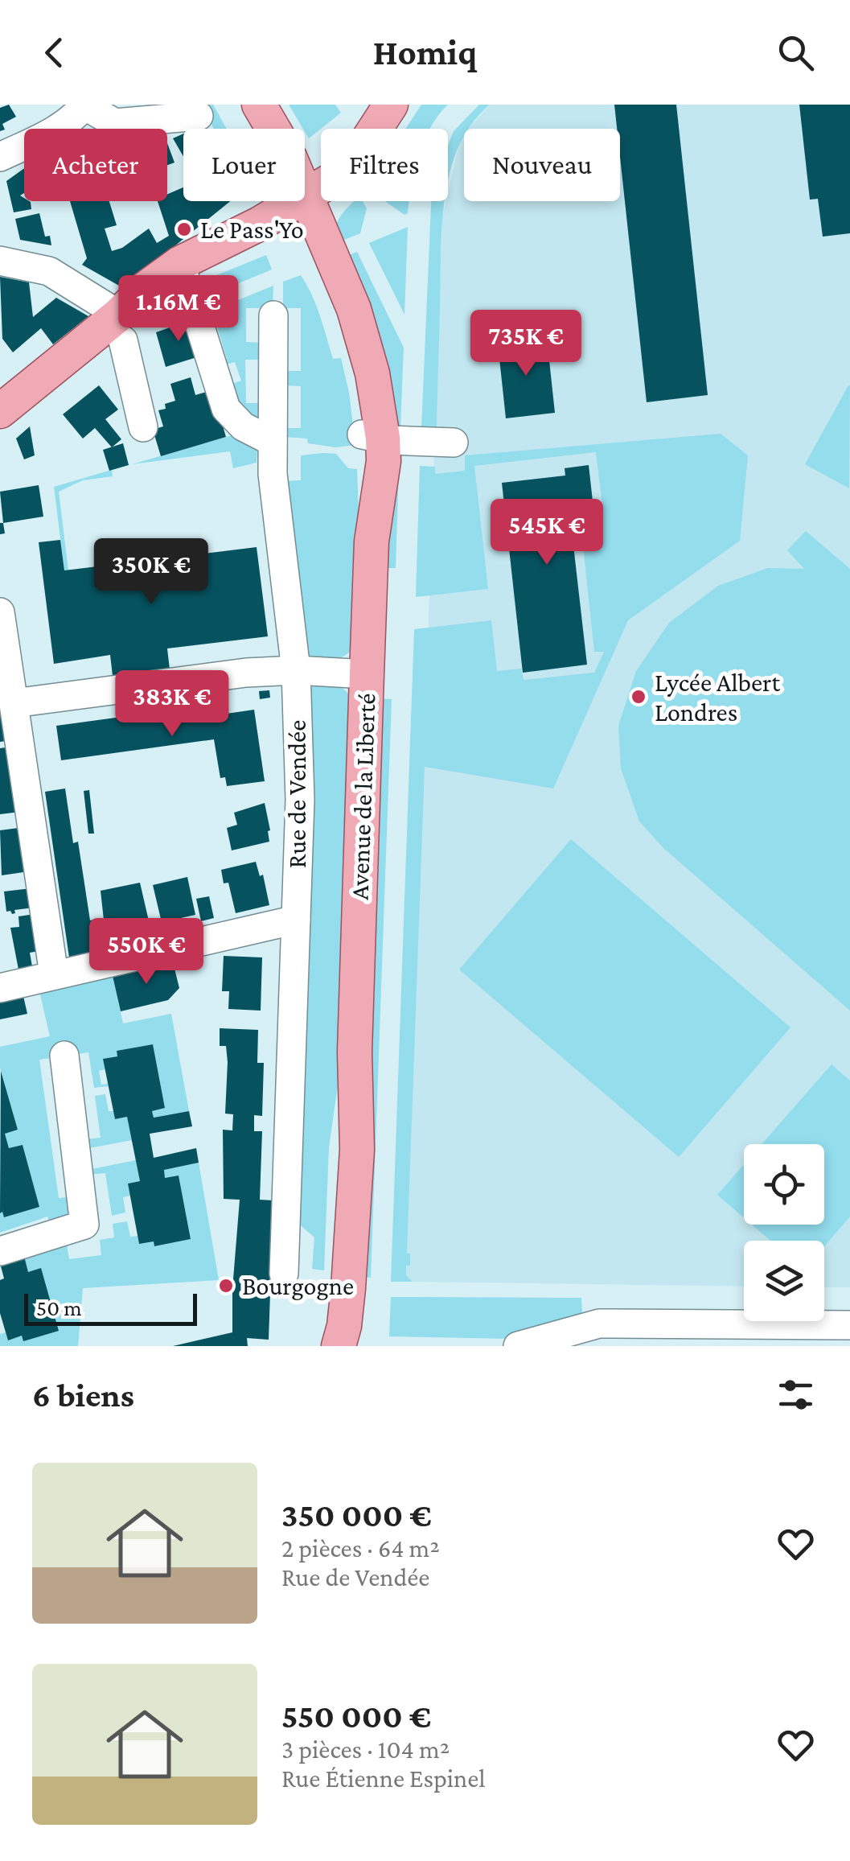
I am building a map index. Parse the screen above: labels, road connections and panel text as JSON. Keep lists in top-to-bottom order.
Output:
{
  "streets": {
    "main road": ["Avenue de la Liberté"],
    "street": ["Rue de Vendée"]
  },
  "places": ["Le Pass'Yo", "Lycée Albert Londres", "Bourgogne"],
  "scale_bar": "50 m",
  "page": {
    "header": "Homiq",
    "chip": [
      "Acheter",
      "Louer",
      "Filtres",
      "Nouveau"
    ],
    "price": [
      "1.16M €",
      "735K €",
      "545K €",
      "350K €",
      "383K €",
      "550K €"
    ],
    "scale": "50 m",
    "heading": "6 biens",
    "list": [
      {
        "name": "350 000 €",
        "note": "2 pièces · 64 m² · Rue de Vendée"
      },
      {
        "name": "550 000 €",
        "note": "3 pièces · 104 m² · Rue Étienne Espinel"
      }
    ]
  }
}
